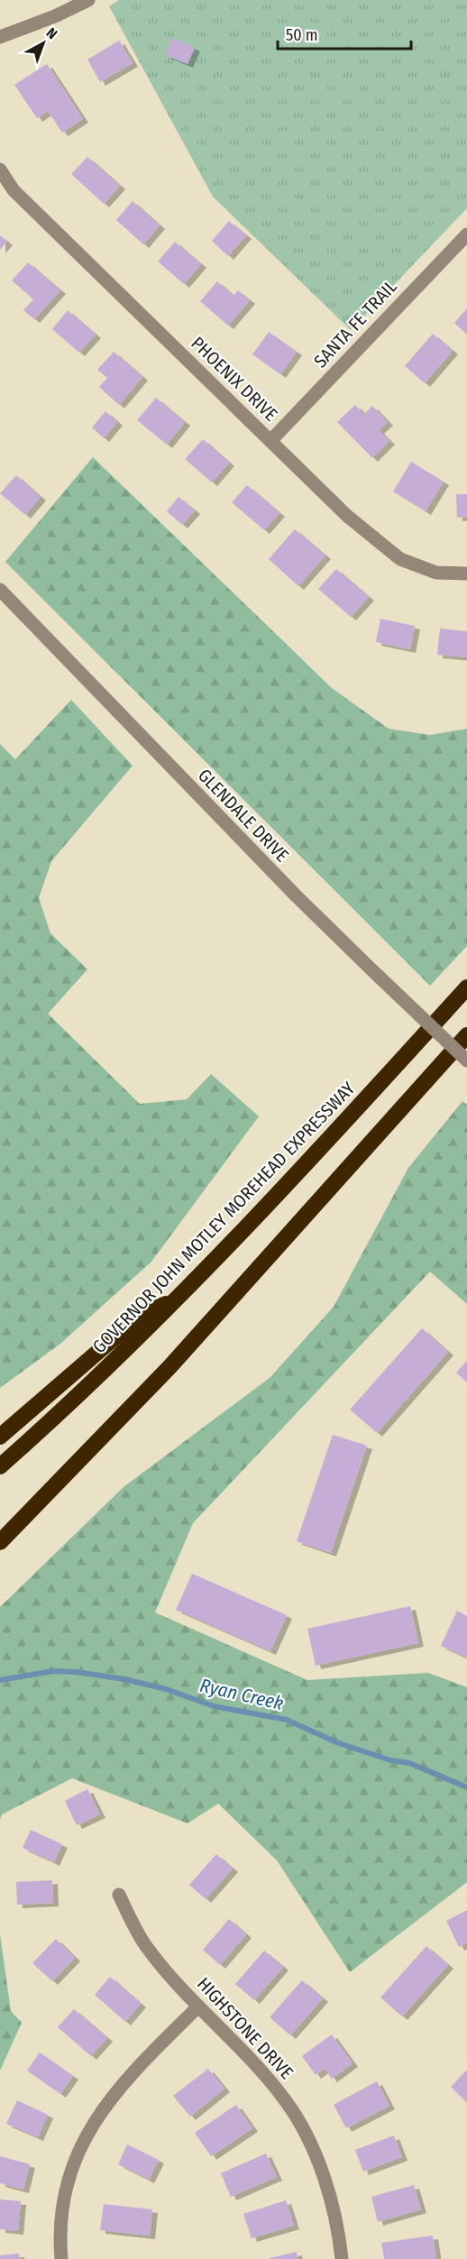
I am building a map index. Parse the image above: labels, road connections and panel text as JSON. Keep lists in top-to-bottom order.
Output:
{
  "streets": {
    "highway": ["GOVERNOR JOHN MOTLEY MOREHEAD EXPRESSWAY"],
    "street": [
      "SANTA FE TRAIL",
      "PHOENIX DRIVE",
      "GLENDALE DRIVE",
      "HIGHSTONE DRIVE"
    ]
  },
  "crossings": [
    ["SANTA FE TRAIL", "PHOENIX DRIVE"]
  ],
  "water": ["Ryan Creek"],
  "scale_bar": "50 m",
  "north": "top right"
}
